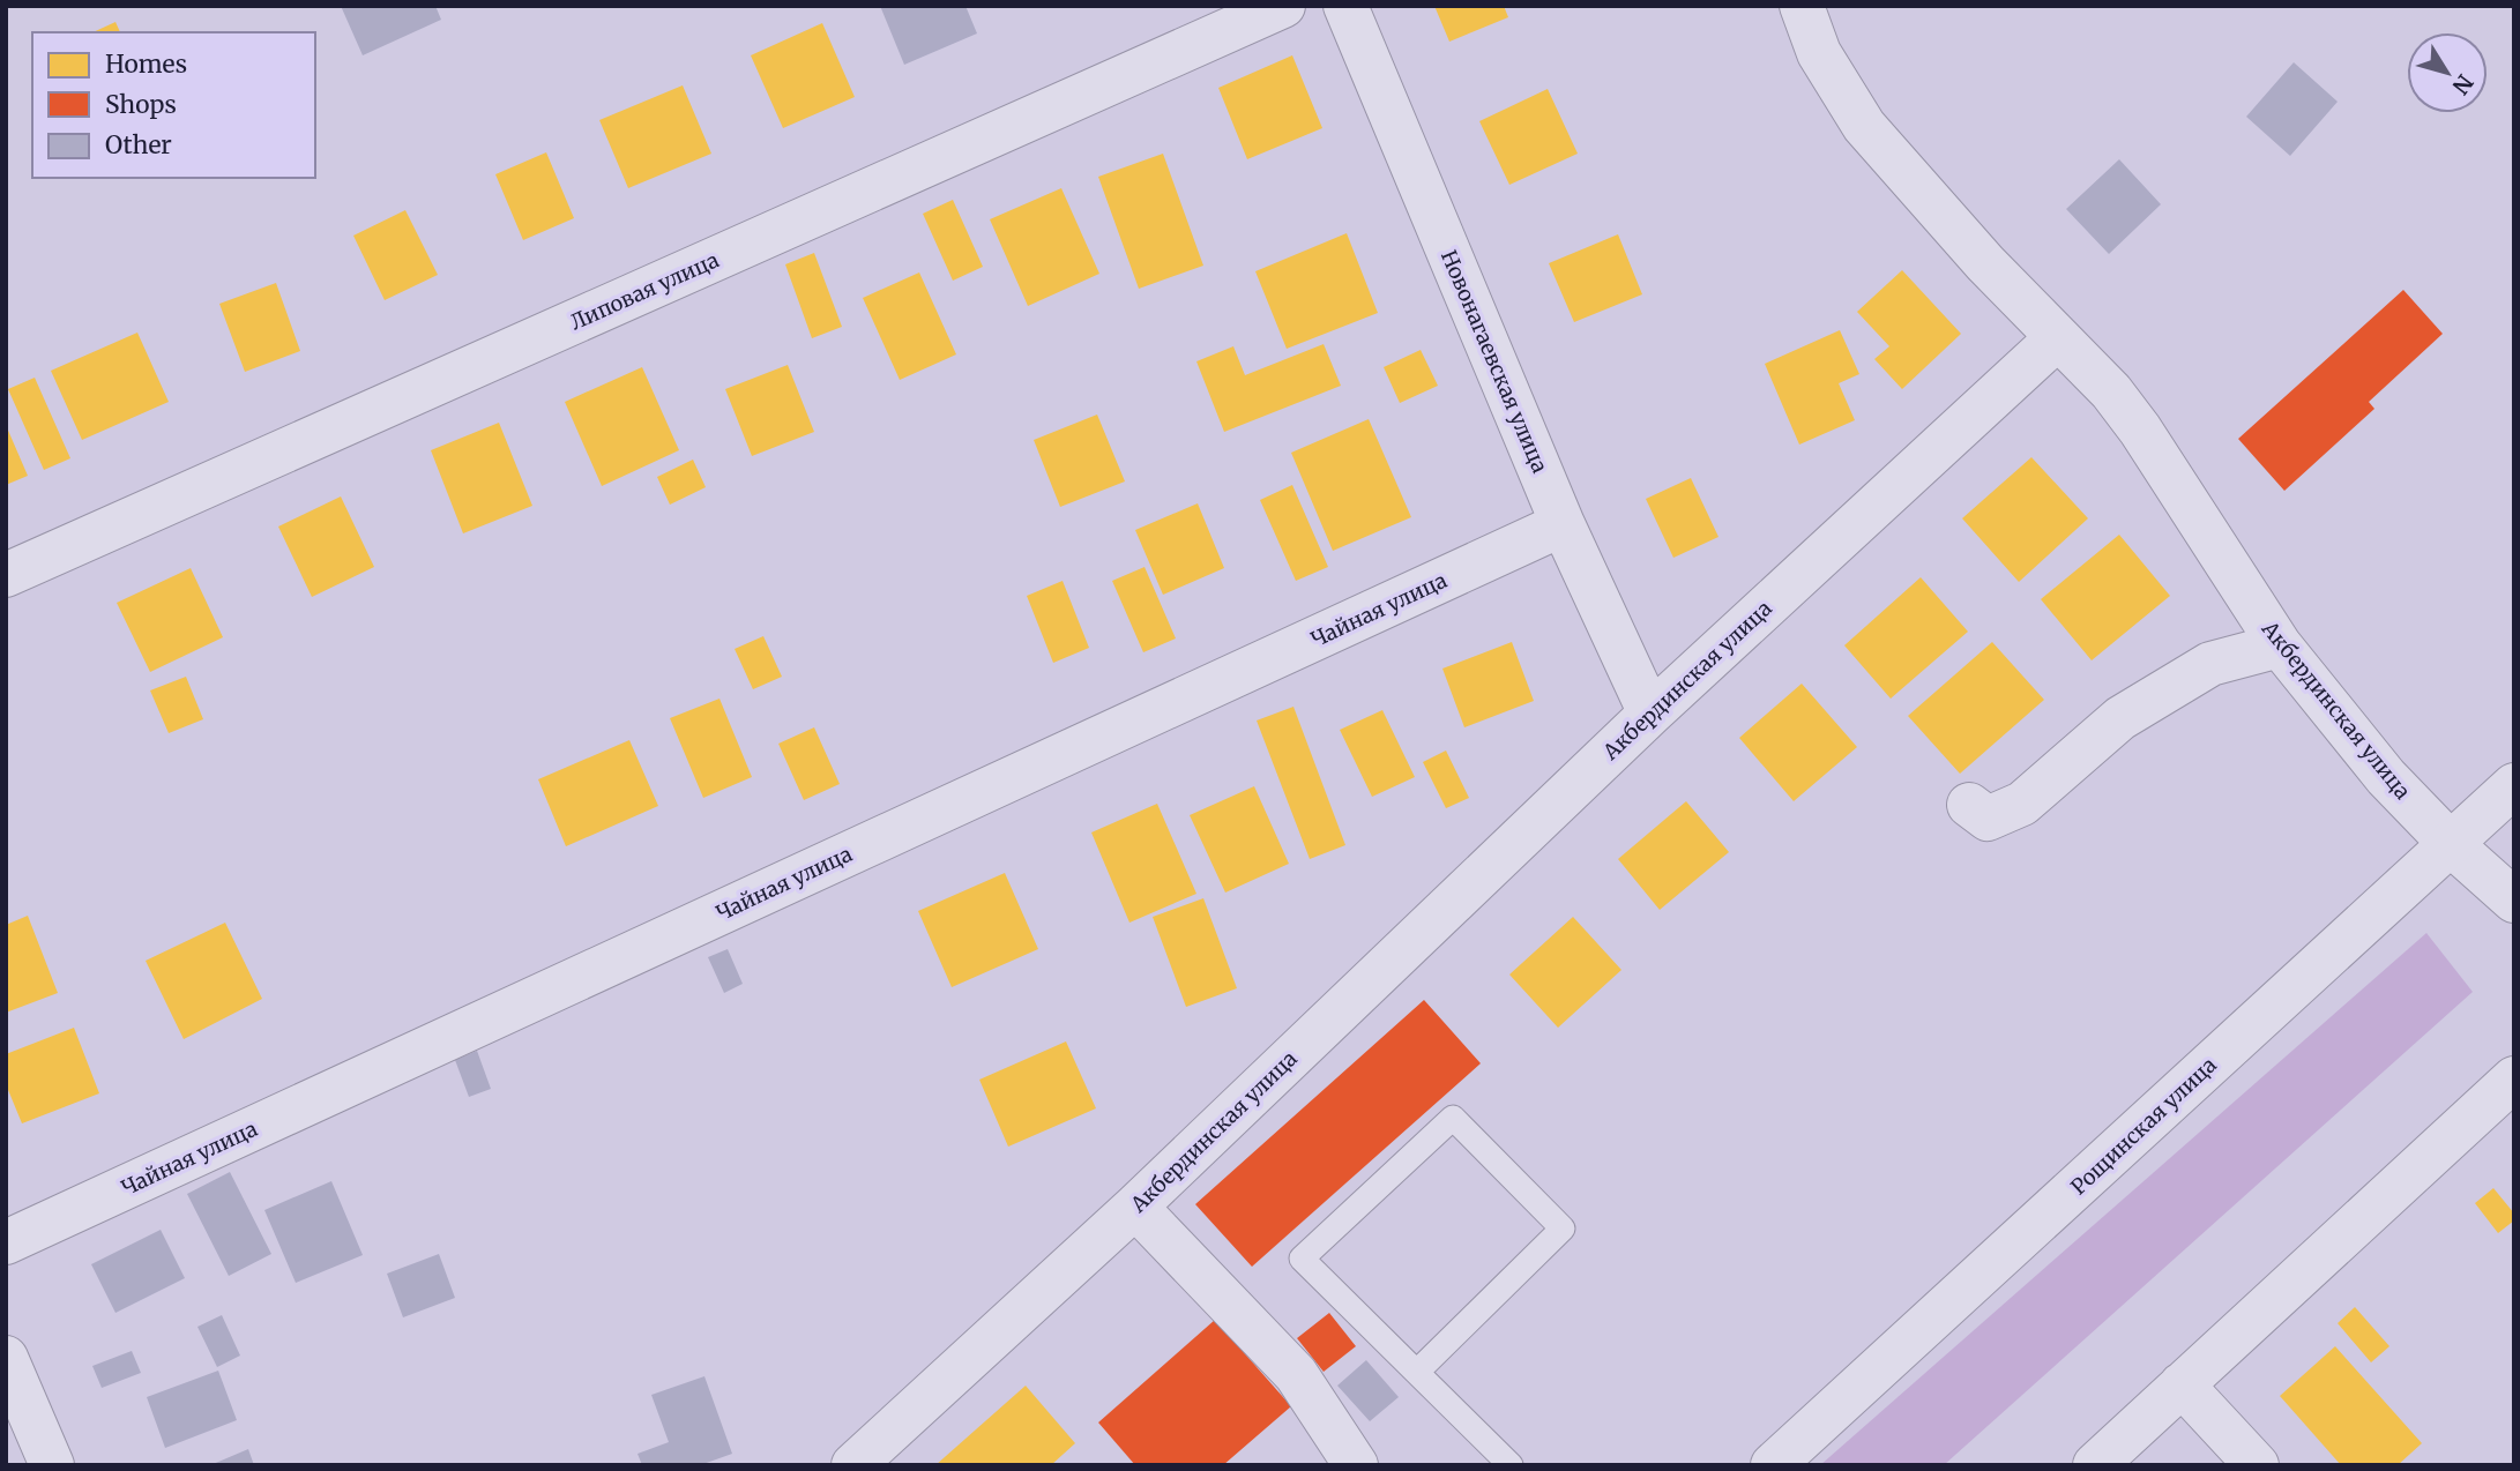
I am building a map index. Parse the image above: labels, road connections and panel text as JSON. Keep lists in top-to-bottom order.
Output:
{
  "streets": {
    "street": [
      "Липовая улица",
      "Новонагаевская улица",
      "Чайная улица",
      "Акбердинская улица",
      "Рощинская улица"
    ]
  },
  "crossings": [
    ["Новонагаевская улица", "Чайная улица"],
    ["Новонагаевская улица", "Акбердинская улица"],
    ["Акбердинская улица", "Рощинская улица"]
  ],
  "legend": ["Homes", "Shops", "Other"],
  "north": "bottom right"
}
